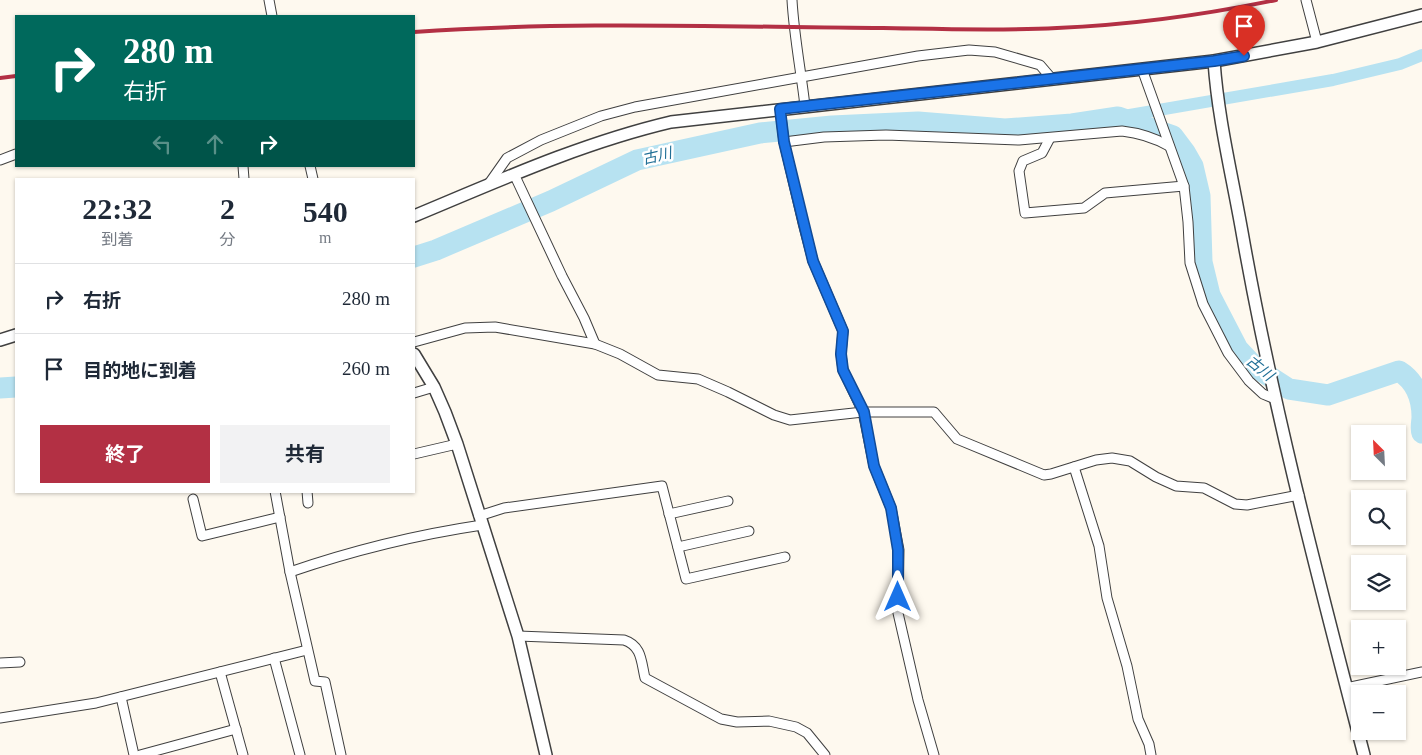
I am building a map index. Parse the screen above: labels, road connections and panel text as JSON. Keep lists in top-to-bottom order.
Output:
{
  "water": ["古川"],
  "north": "top left",
  "page": {
    "turn": ["280 m", "右折"],
    "eta": [
      "22:32",
      "到着",
      "2",
      "分",
      "540",
      "m"
    ],
    "list": [
      {
        "name": "右折",
        "value": "280 m"
      },
      {
        "name": "目的地に到着",
        "value": "260 m"
      }
    ],
    "buttons": ["終了", "共有"],
    "map_buttons": ["+", "−"]
  }
}
